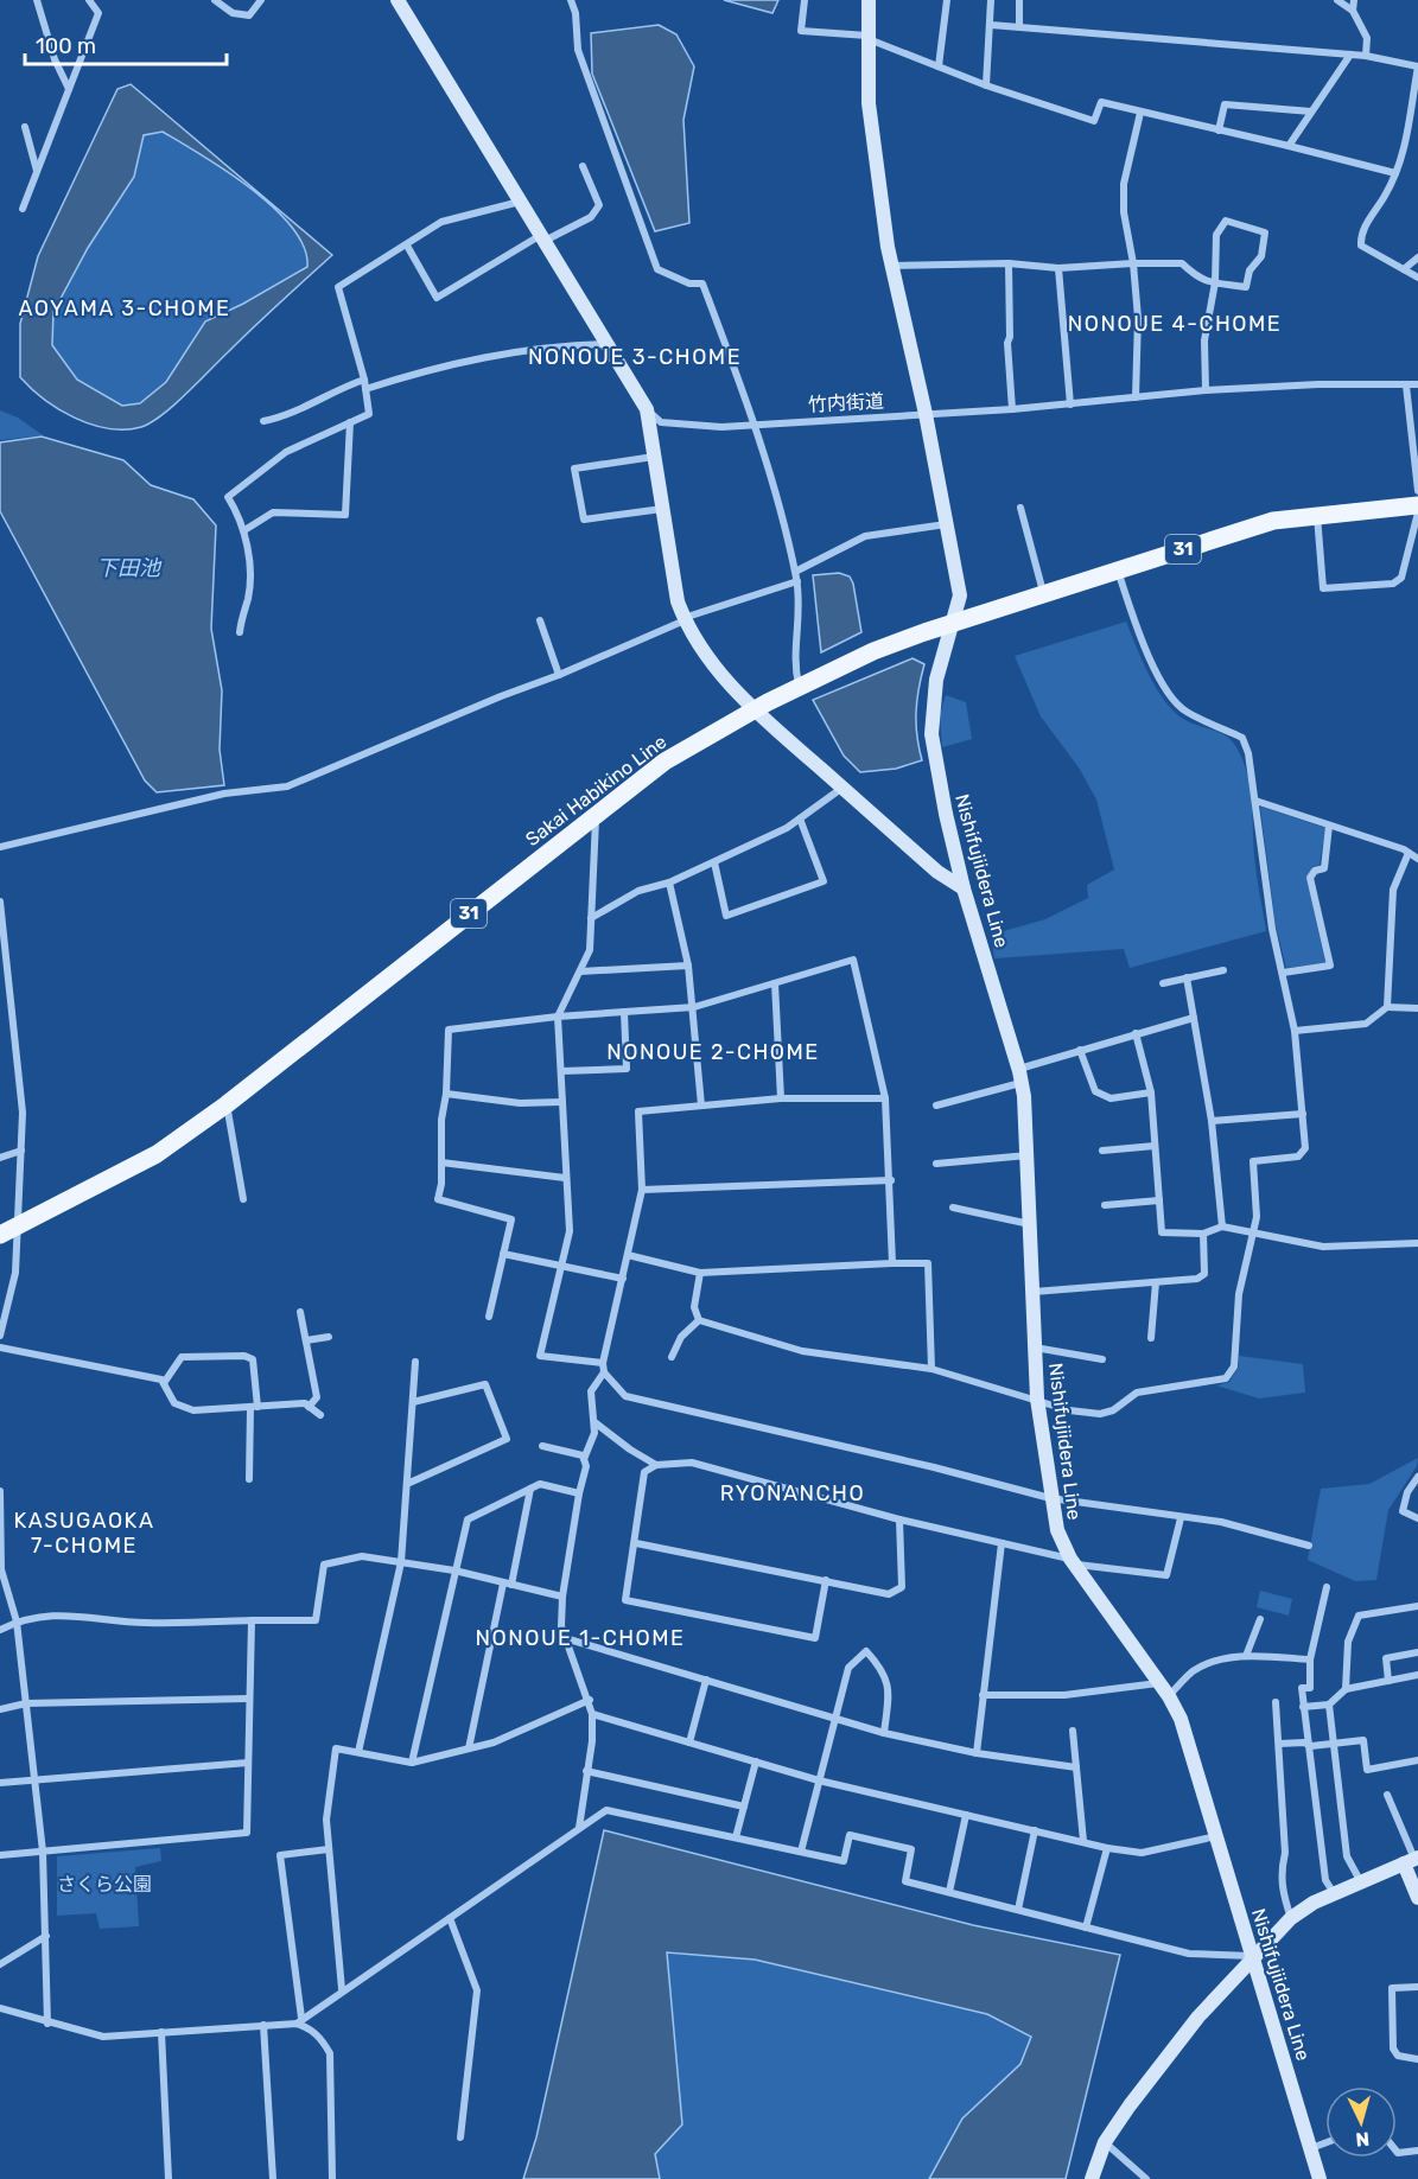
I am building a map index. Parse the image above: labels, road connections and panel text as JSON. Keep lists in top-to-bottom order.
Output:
{
  "streets": {
    "main road": ["31", "Sakai Habikino Line"],
    "street": ["竹内街道", "Nishifujiidera Line"]
  },
  "crossings": [
    ["竹内街道", "Nishifujiidera Line"],
    ["Sakai Habikino Line", "Nishifujiidera Line"]
  ],
  "districts": [
    "AOYAMA 3-CHOME",
    "NONOUE 4-CHOME",
    "NONOUE 3-CHOME",
    "NONOUE 2-CHOME",
    "RYONANCHO",
    "KASUGAOKA 7-CHOME",
    "NONOUE 1-CHOME"
  ],
  "water": ["下田池"],
  "parks": ["さくら公園"],
  "scale_bar": "100 m",
  "north": "bottom"
}
